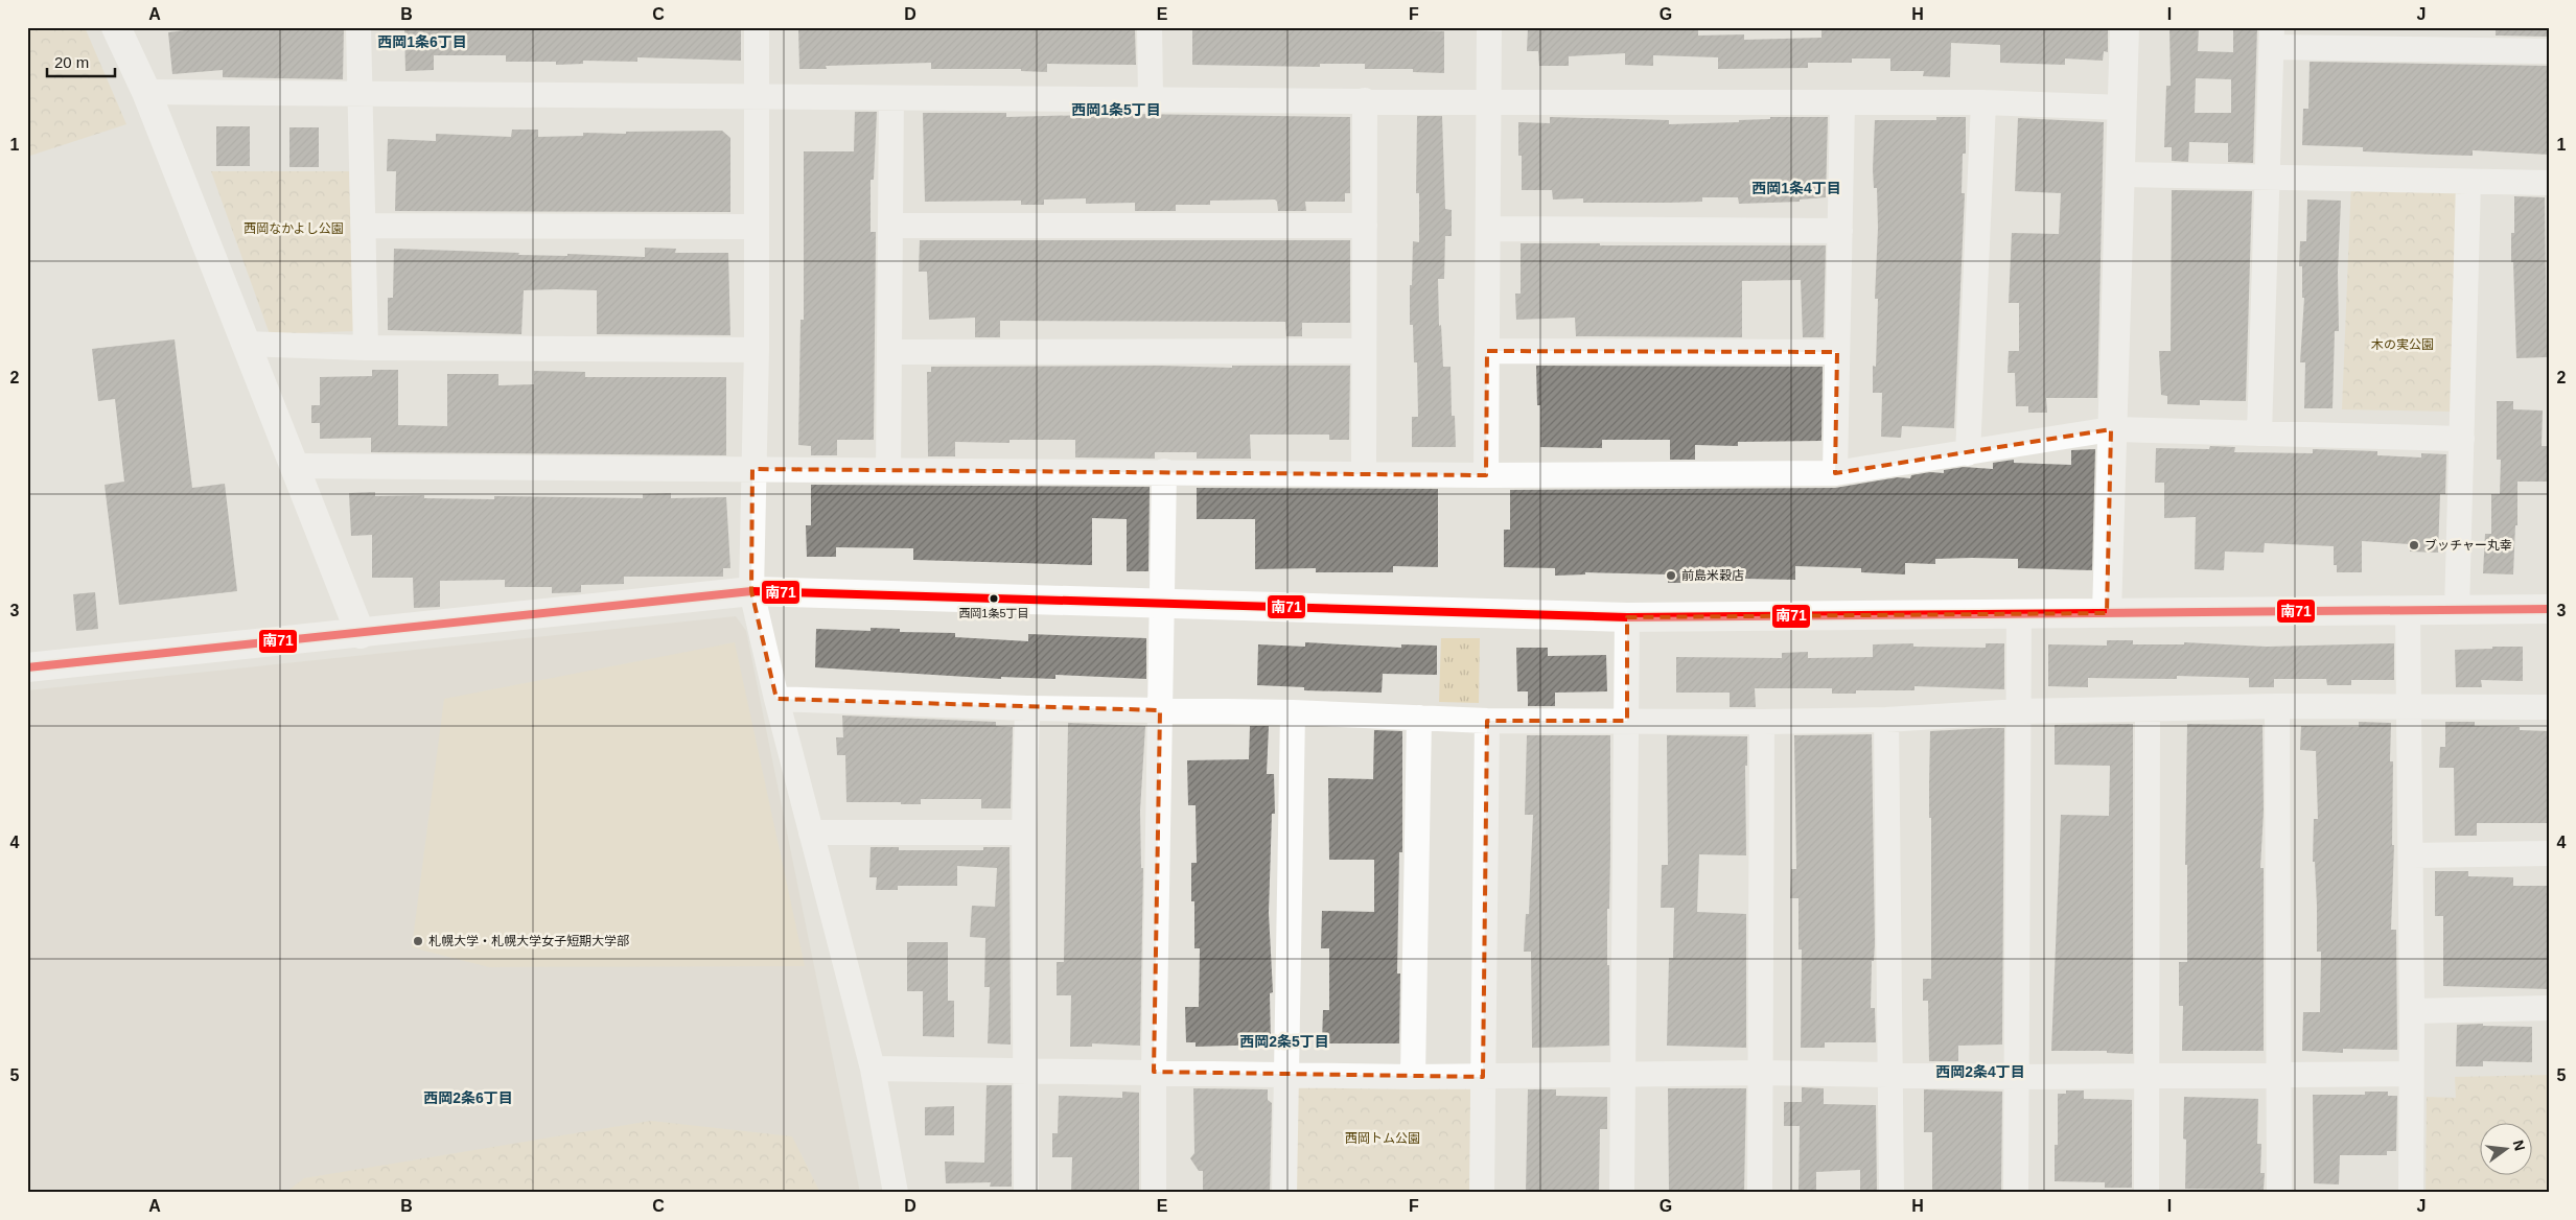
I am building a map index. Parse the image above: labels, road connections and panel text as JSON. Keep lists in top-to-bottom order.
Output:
{
  "districts": [
    "西岡1条6丁目",
    "西岡1条5丁目",
    "西岡1条4丁目",
    "西岡2条5丁目",
    "西岡2条4丁目",
    "西岡2条6丁目"
  ],
  "parks": ["西岡なかよし公園", "木の実公園", "西岡トム公園"],
  "places": [
    "ブッチャー丸幸",
    "前島米穀店",
    "西岡1条5丁目",
    "札幌大学・札幌大学女子短期大学部"
  ],
  "lines": ["transit line 南71"],
  "scale_bar": "20 m",
  "north": "right",
  "grid": {
    "columns": [
      "A",
      "B",
      "C",
      "D",
      "E",
      "F",
      "G",
      "H",
      "I",
      "J"
    ],
    "rows": [
      "1",
      "2",
      "3",
      "4",
      "5"
    ]
  }
}
